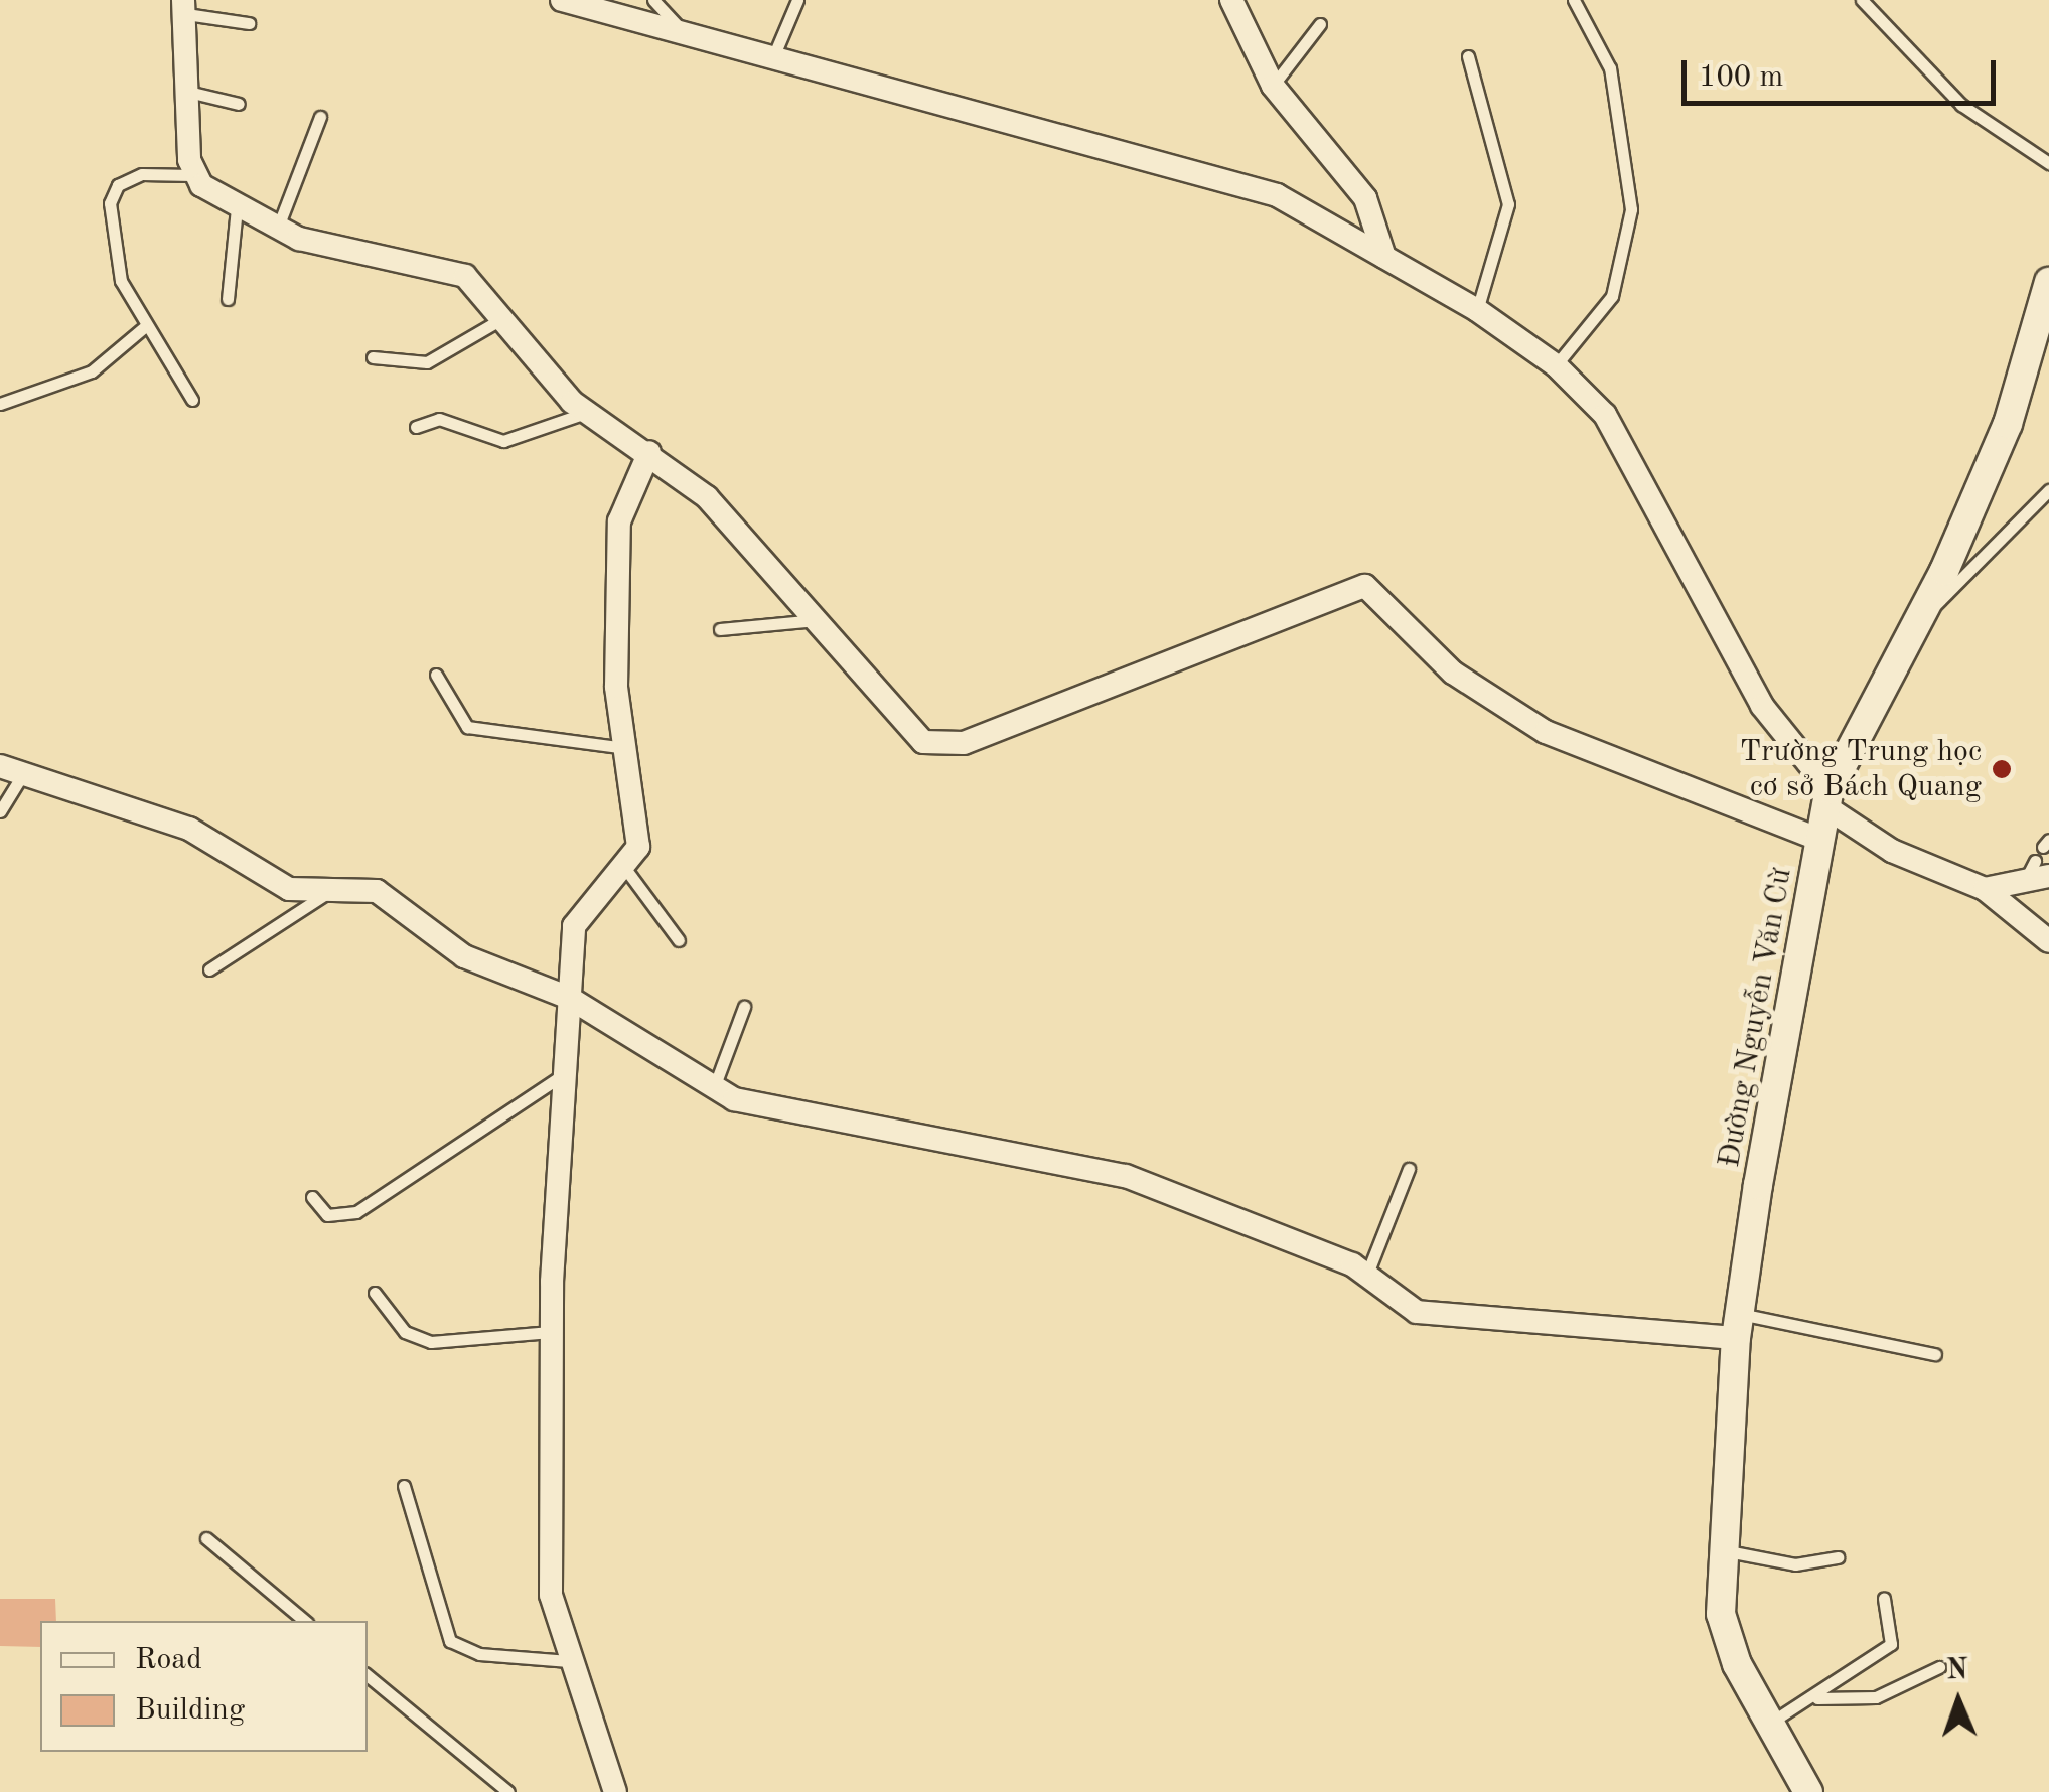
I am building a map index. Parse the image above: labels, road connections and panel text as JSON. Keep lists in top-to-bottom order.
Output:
{
  "streets": {
    "street": ["Đường Nguyễn Văn Cừ"]
  },
  "places": ["Trường Trung học cơ sở Bách Quang"],
  "legend": ["Road", "Building"],
  "scale_bar": "100 m",
  "north": "top"
}
